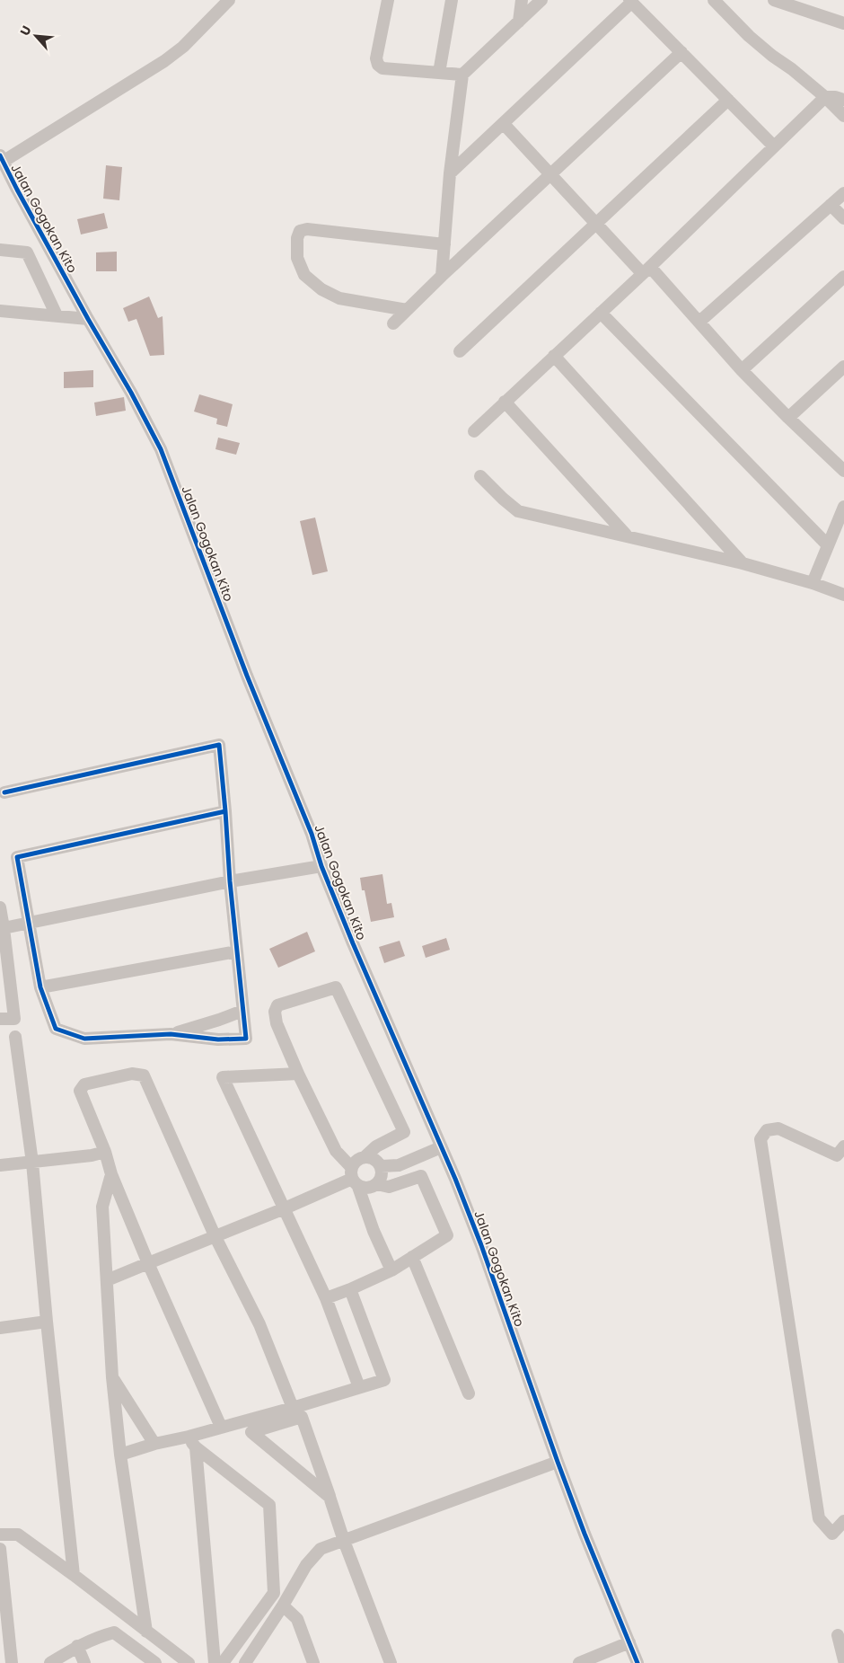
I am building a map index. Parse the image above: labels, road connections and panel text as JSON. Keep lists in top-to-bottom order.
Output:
{
  "streets": {
    "street": ["Jalan Gogokan Kito"]
  },
  "north": "top left"
}
